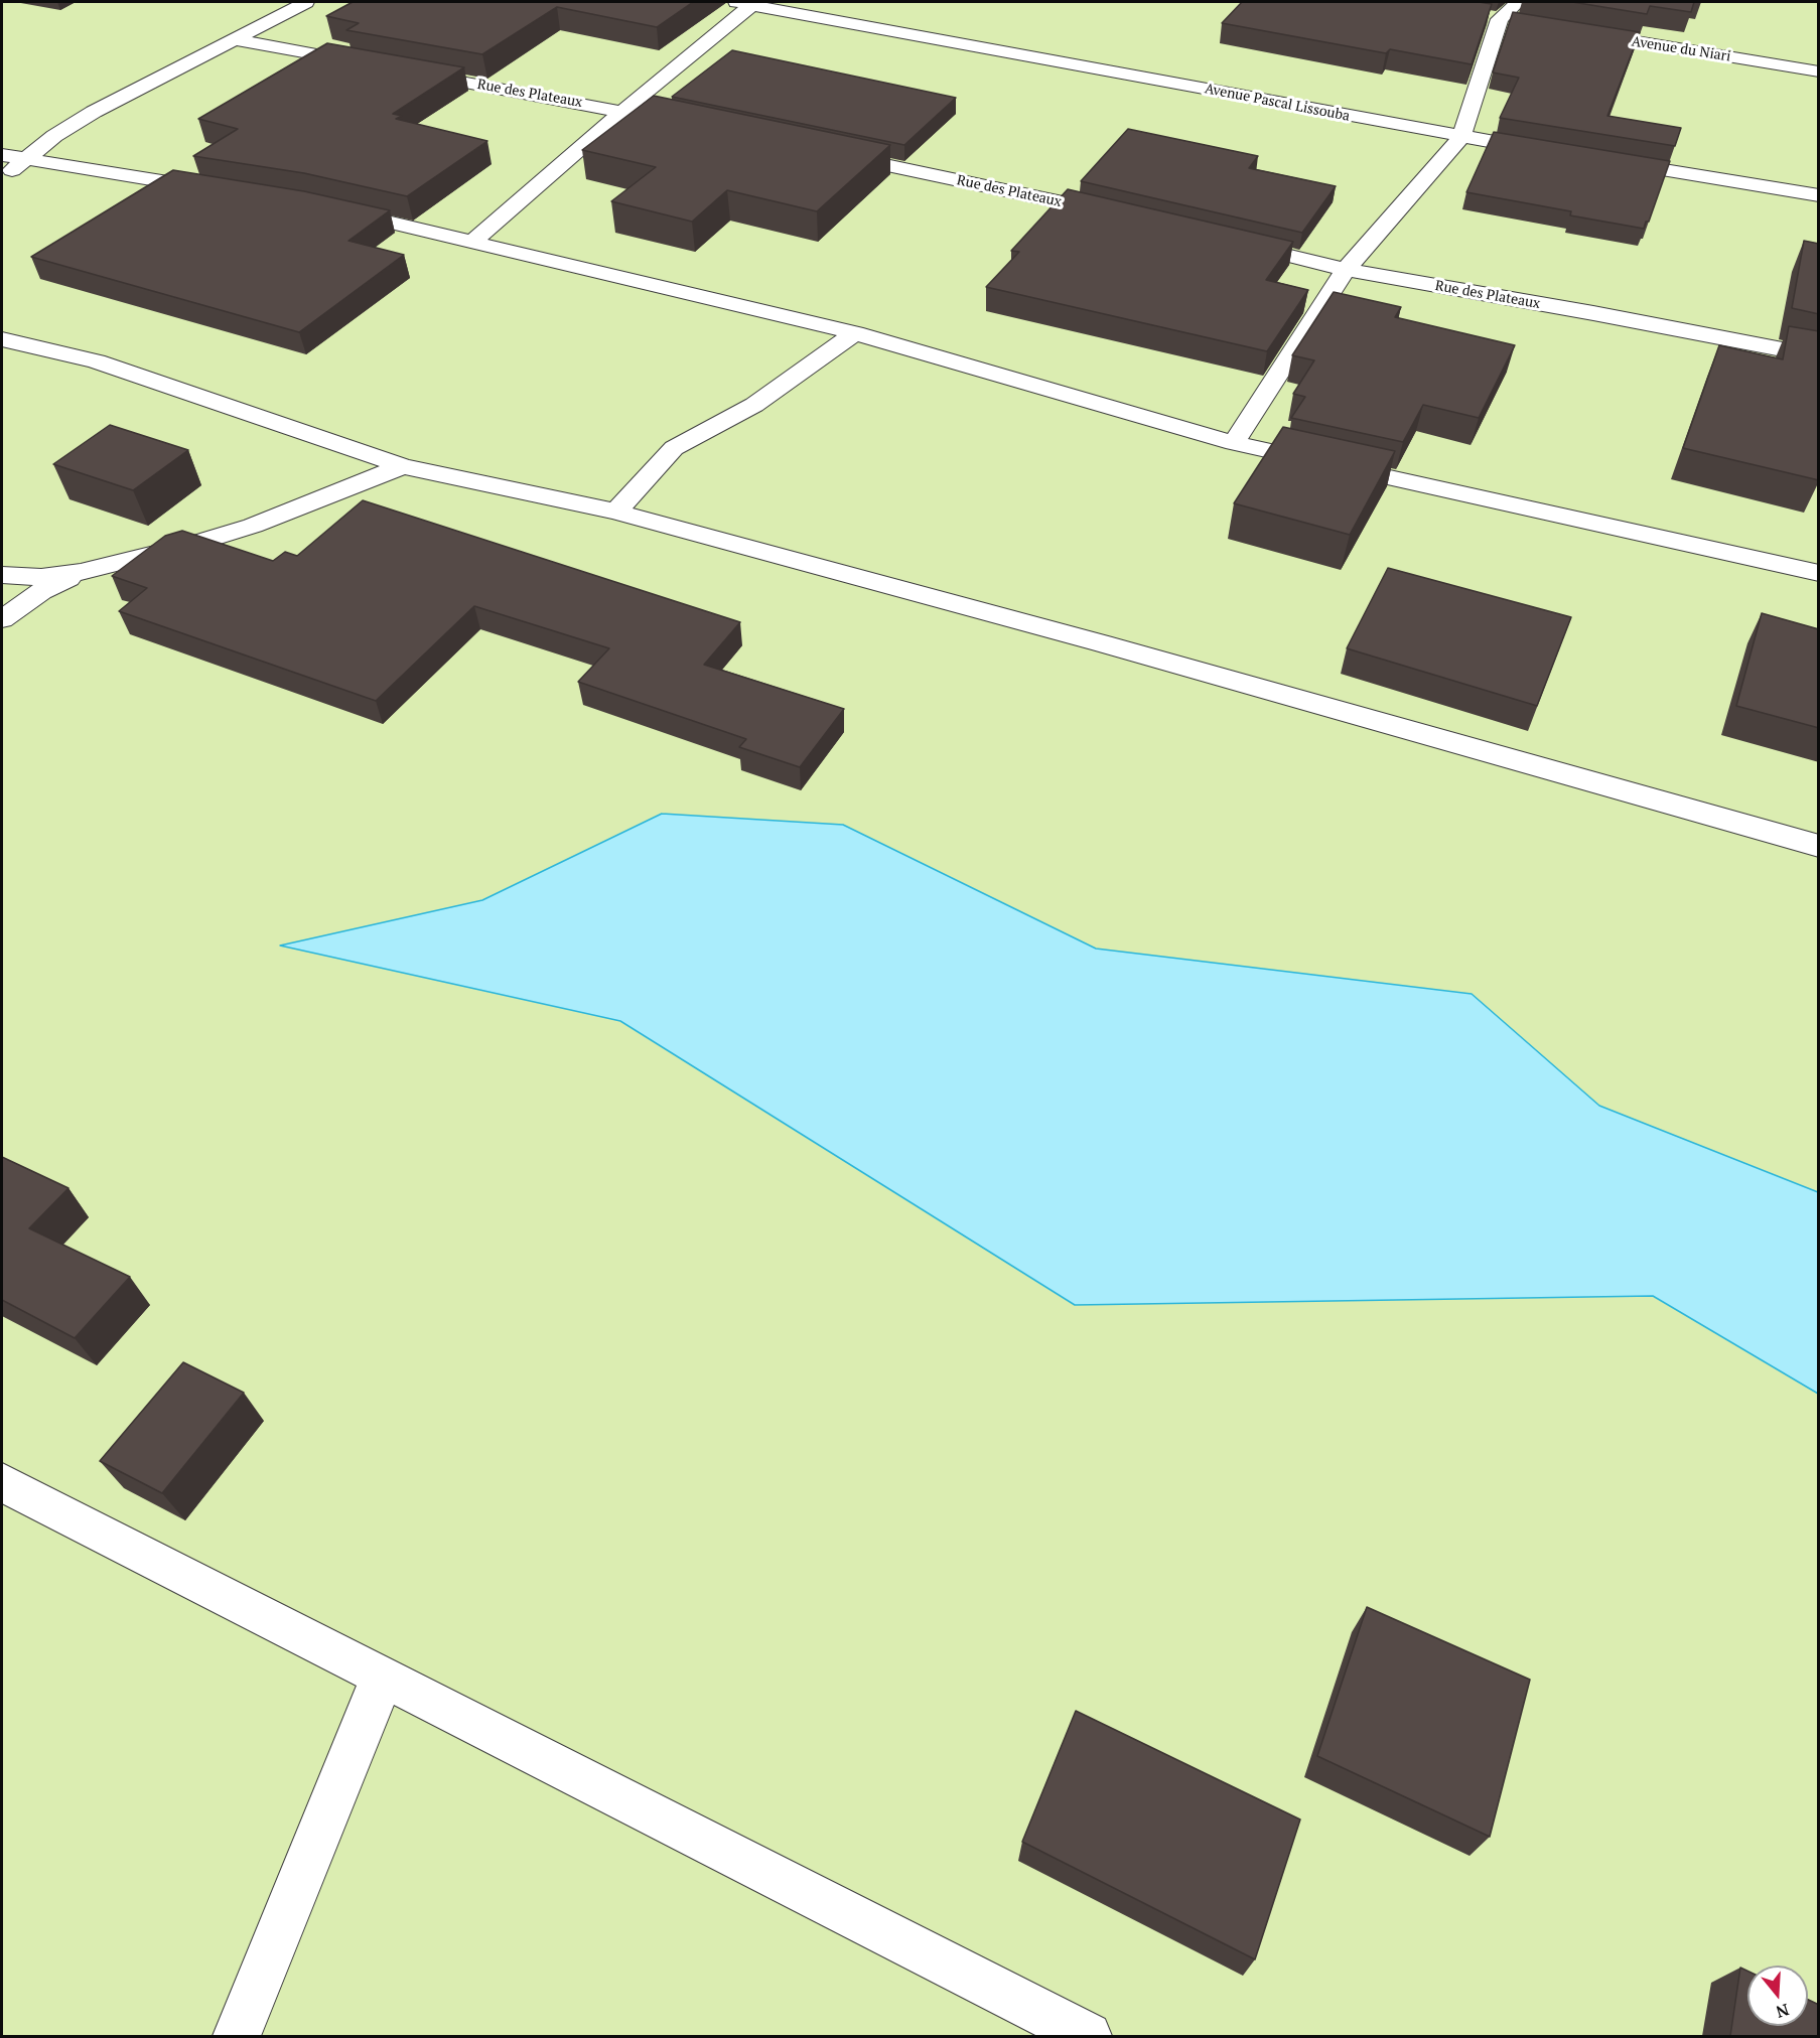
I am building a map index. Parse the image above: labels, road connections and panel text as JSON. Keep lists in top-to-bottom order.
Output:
{
  "streets": {
    "street": ["Avenue du Niari", "Rue des Plateaux", "Avenue Pascal Lissouba"]
  },
  "north": "bottom"
}
